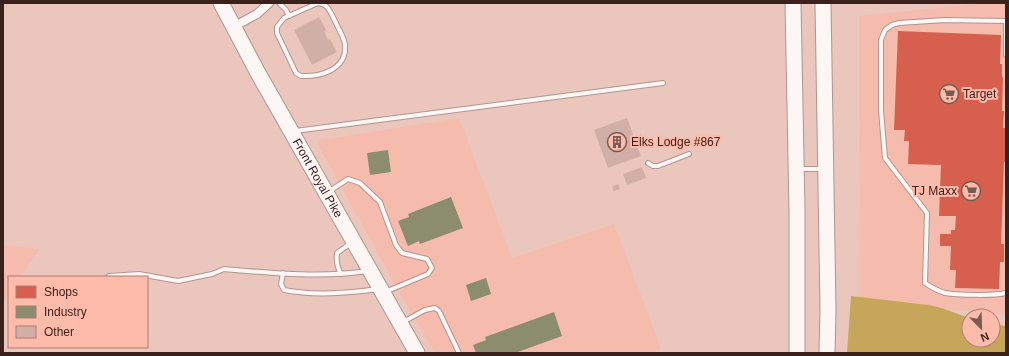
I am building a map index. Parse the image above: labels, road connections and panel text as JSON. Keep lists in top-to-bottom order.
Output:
{
  "streets": {
    "highway": ["Front Royal Pike"]
  },
  "places": {
    "supermarket": ["Target", "TJ Maxx"],
    "building": ["Elks Lodge #867"]
  },
  "legend": ["Shops", "Industry", "Other"],
  "north": "bottom right"
}
